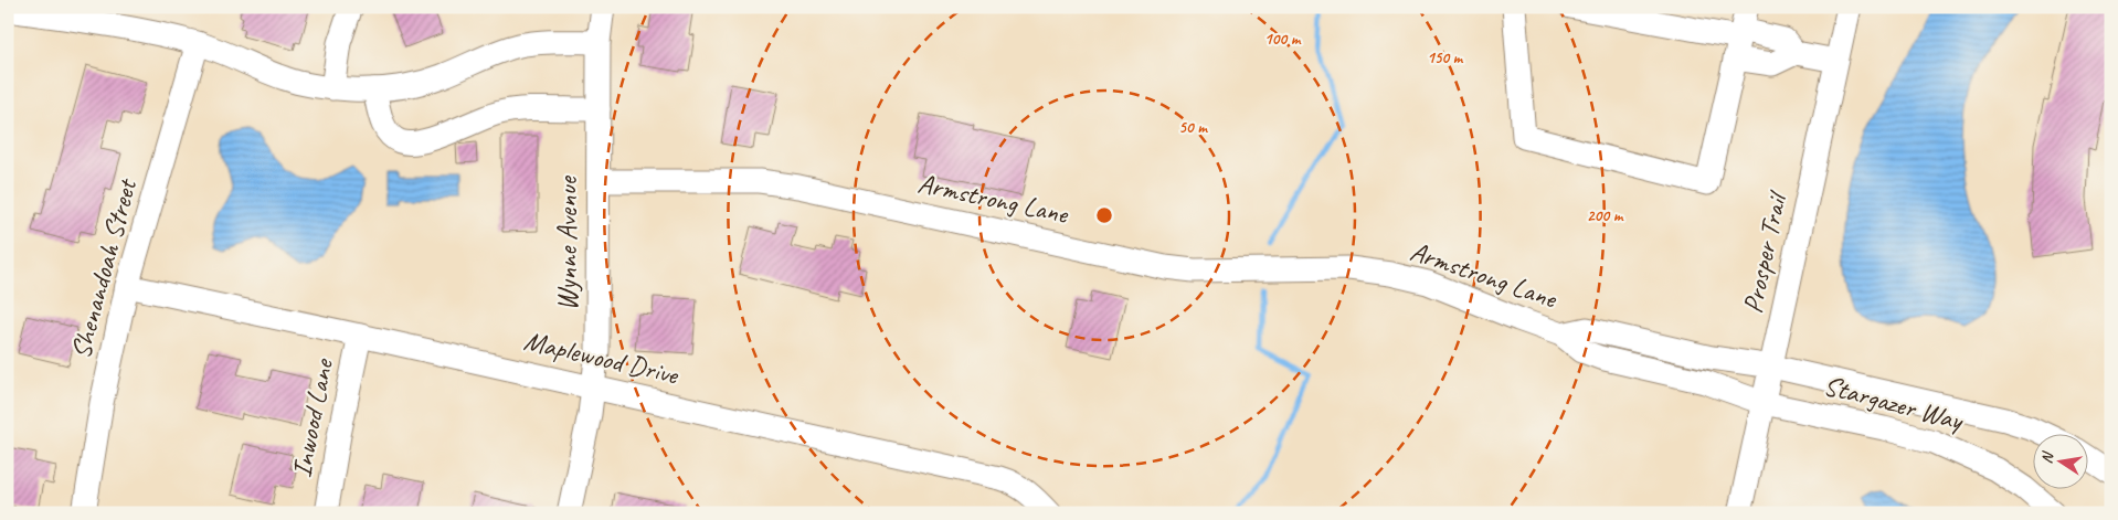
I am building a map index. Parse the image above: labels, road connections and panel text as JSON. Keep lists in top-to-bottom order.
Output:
{
  "streets": {
    "street": [
      "Armstrong Lane",
      "Wynne Avenue",
      "Prosper Trail",
      "Shenandoah Street",
      "Maplewood Drive",
      "Stargazer Way",
      "Inwood Lane"
    ]
  },
  "crossings": [
    ["Armstrong Lane", "Wynne Avenue"],
    ["Armstrong Lane", "Prosper Trail"],
    ["Armstrong Lane", "Stargazer Way"],
    ["Wynne Avenue", "Maplewood Drive"],
    ["Prosper Trail", "Stargazer Way"],
    ["Shenandoah Street", "Maplewood Drive"],
    ["Maplewood Drive", "Inwood Lane"]
  ],
  "north": "left",
  "rings": [
    "100 m",
    "150 m",
    "50 m",
    "200 m"
  ]
}
